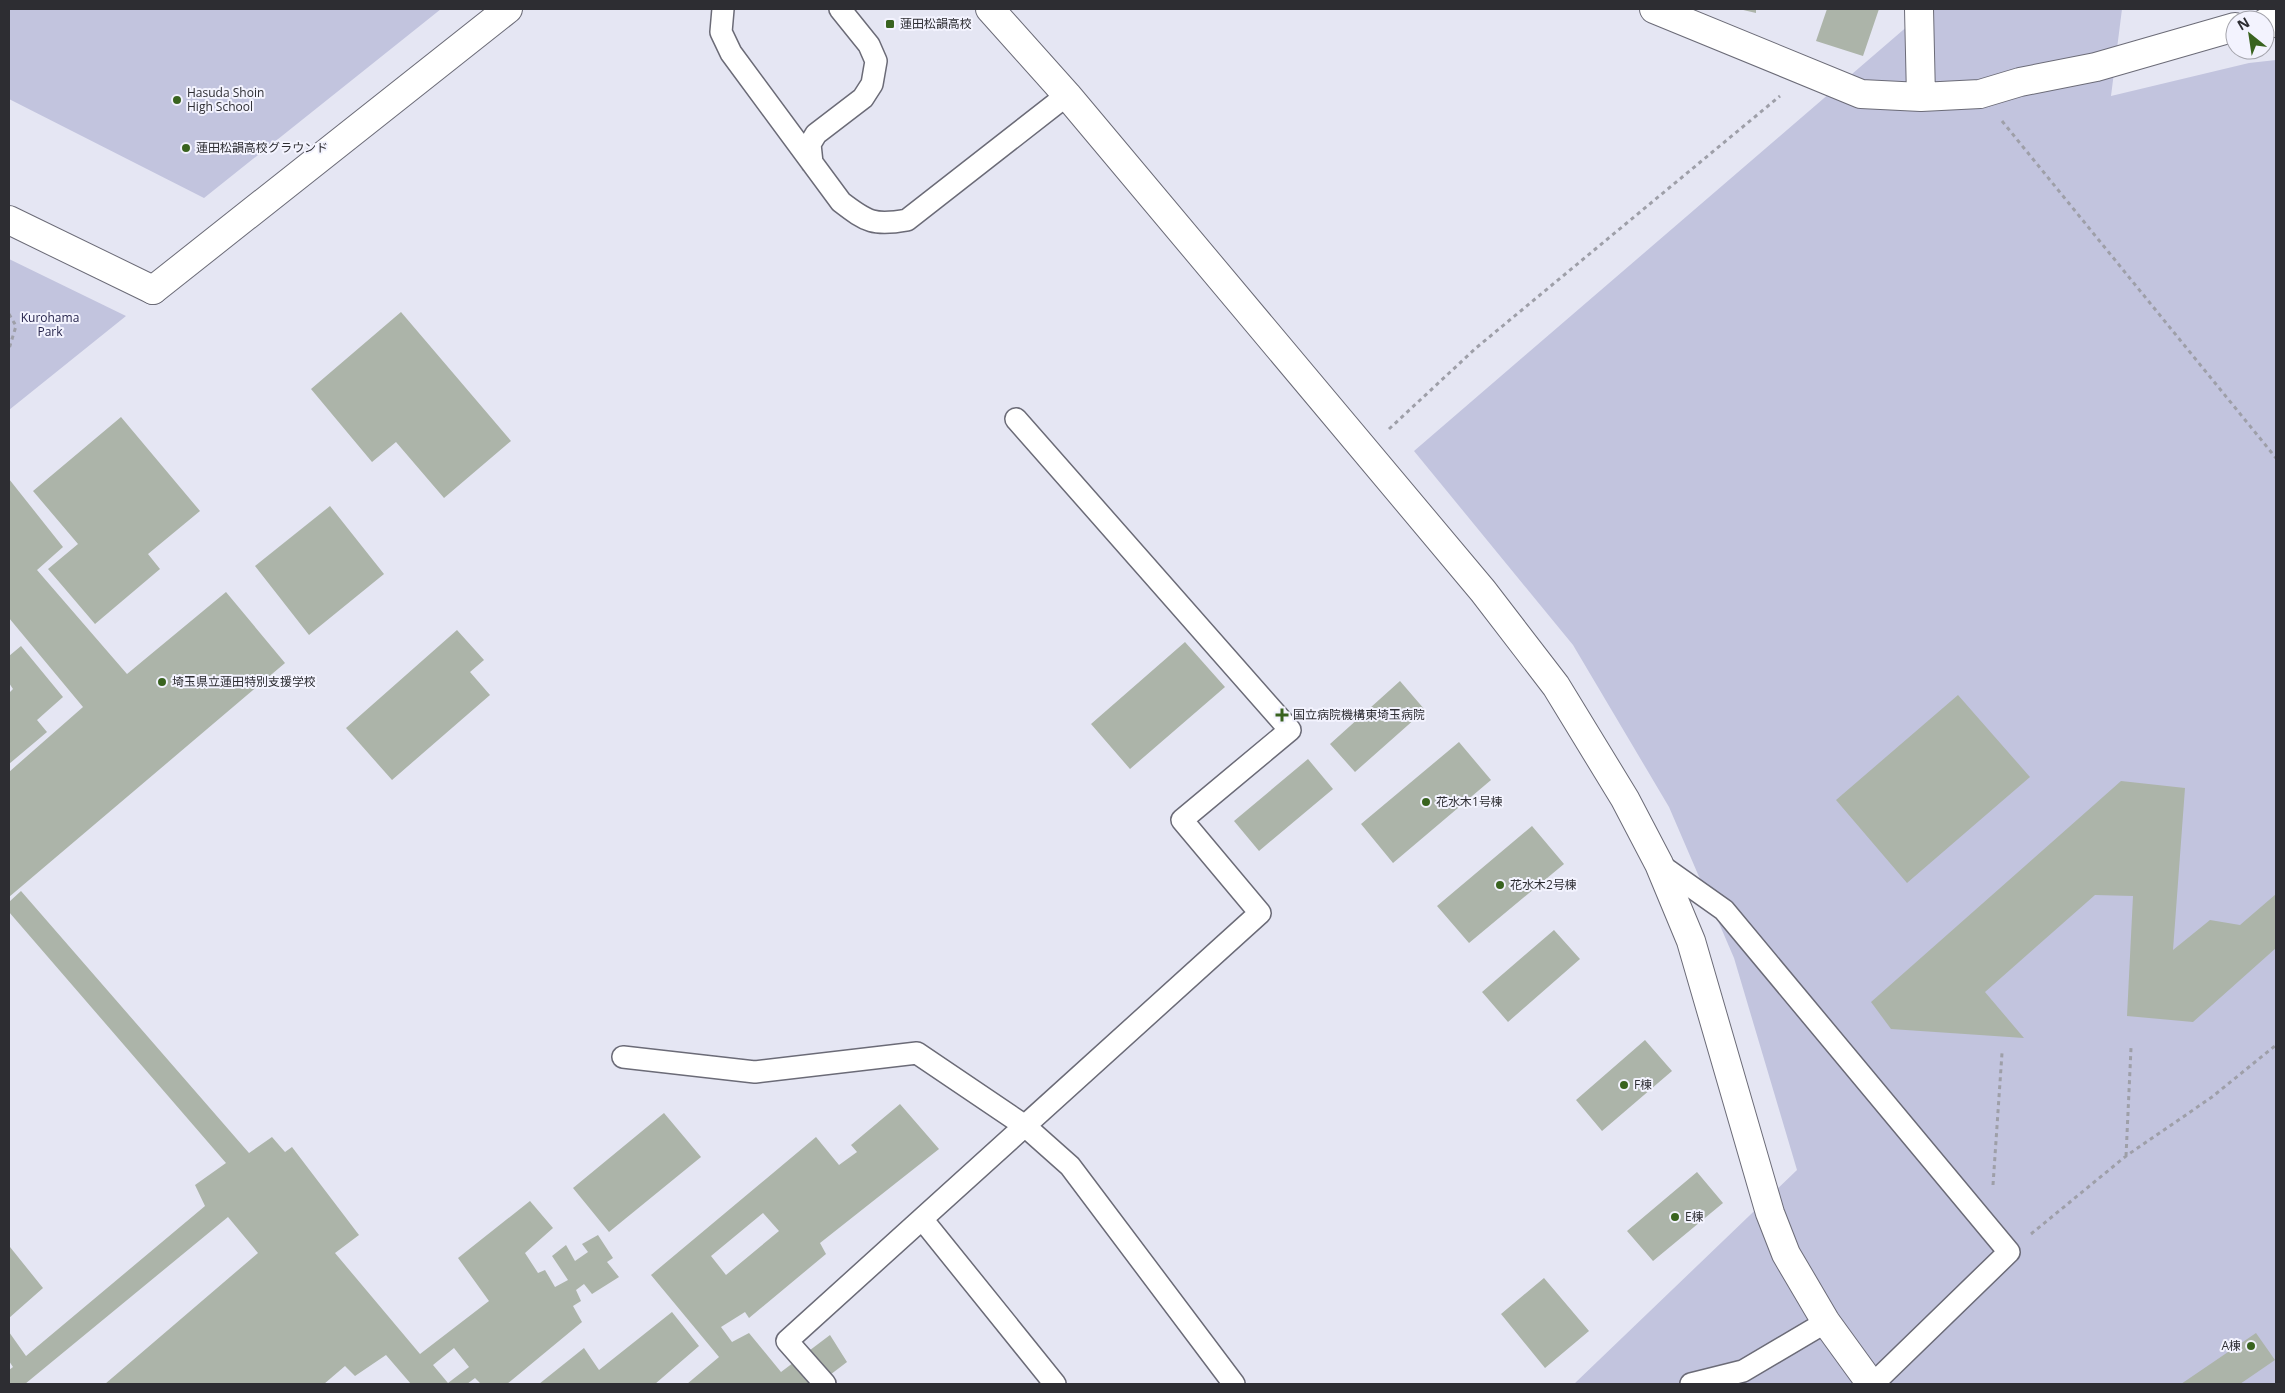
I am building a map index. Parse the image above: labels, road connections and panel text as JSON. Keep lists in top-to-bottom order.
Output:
{
  "parks": ["Kurohama Park"],
  "places": {
    "transit": ["蓮田松韻高校"],
    "other": [
      "Hasuda Shoin High School",
      "蓮田松韻高校グラウンド",
      "埼玉県立蓮田特別支援学校",
      "花水木1号棟",
      "花水木2号棟",
      "F棟",
      "E棟",
      "A棟"
    ],
    "health": ["国立病院機構東埼玉病院"]
  },
  "north": "top left"
}
